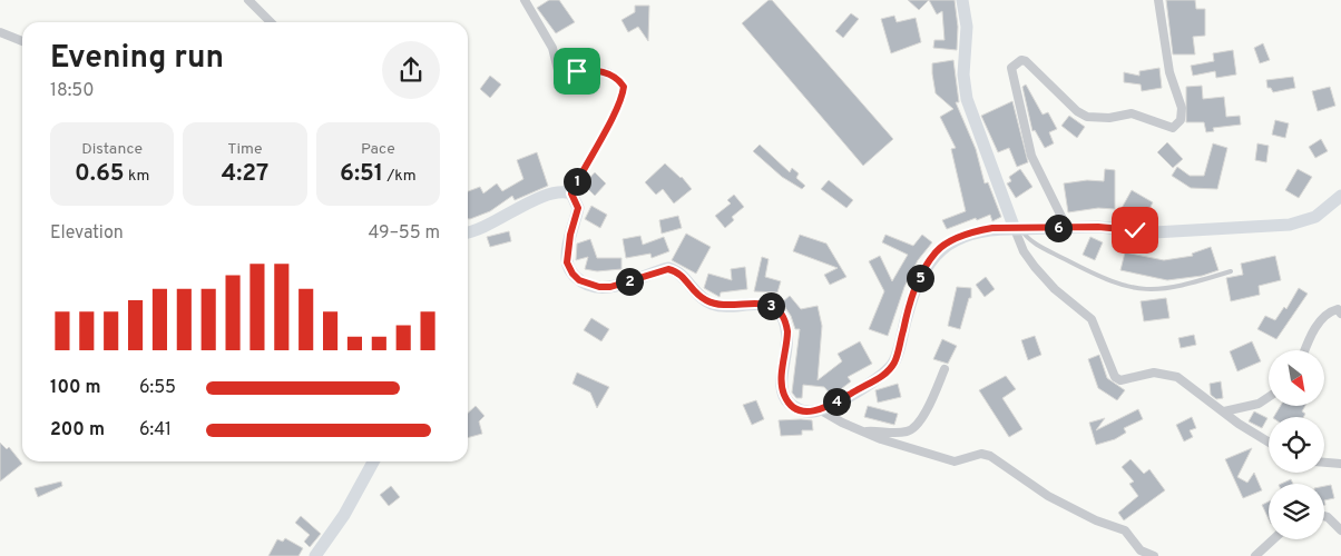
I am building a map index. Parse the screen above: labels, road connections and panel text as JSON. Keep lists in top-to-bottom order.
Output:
{
  "north": "bottom right",
  "page": {
    "heading": ["Evening run", "18:50"],
    "stats": [
      ["Distance", "0.65 km"],
      ["Time", "4:27"],
      ["Pace", "6:51 /km"]
    ],
    "pins": [
      "1",
      "6",
      "5",
      "2",
      "3",
      "4"
    ],
    "chart": ["Elevation", "49–55 m"],
    "list": [
      {
        "name": "100 m",
        "note": "6:55"
      },
      {
        "name": "200 m",
        "note": "6:41"
      }
    ]
  }
}
